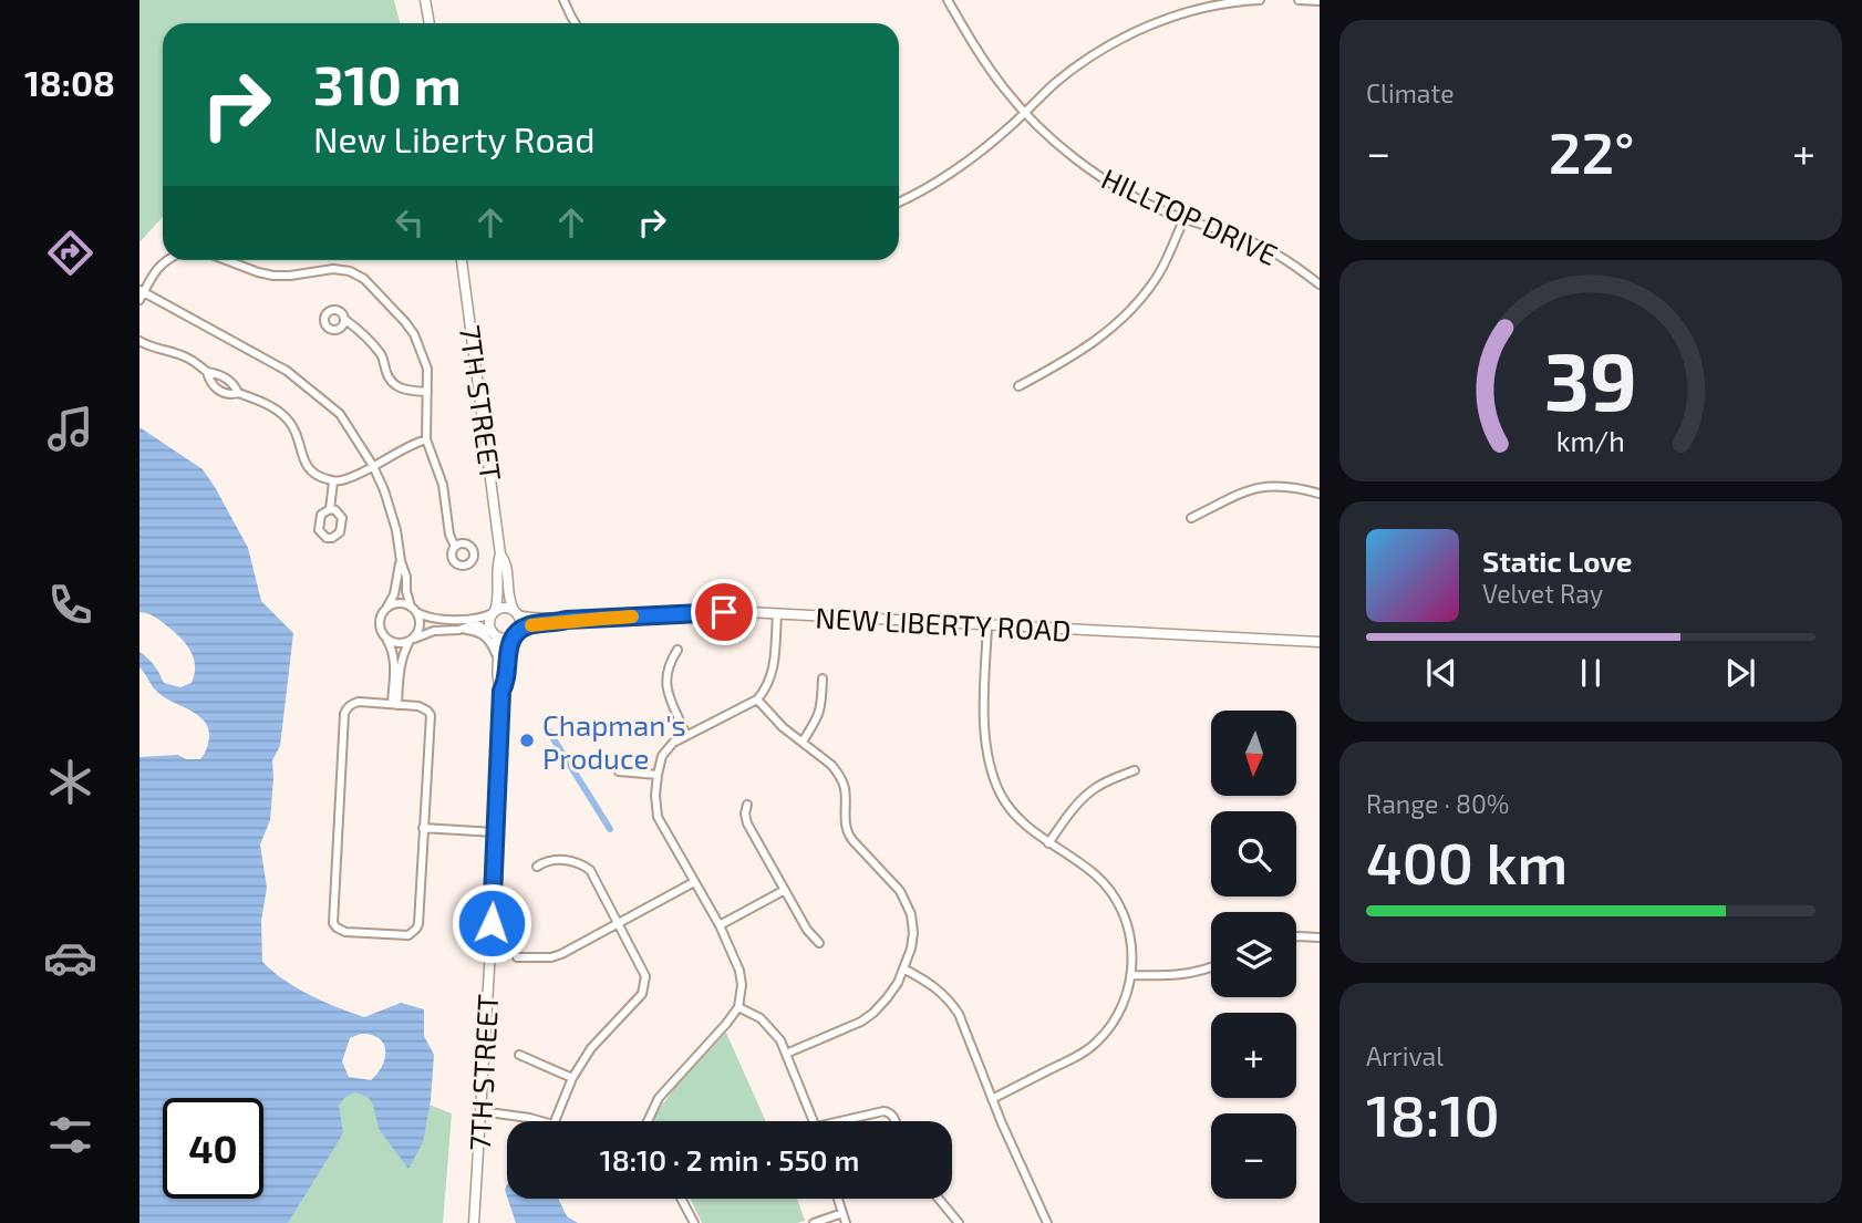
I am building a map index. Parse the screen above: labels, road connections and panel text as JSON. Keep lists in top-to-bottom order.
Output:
{
  "streets": {
    "street": ["HILLTOP DRIVE", "7TH STREET", "NEW LIBERTY ROAD"]
  },
  "crossings": [
    ["7TH STREET", "NEW LIBERTY ROAD"]
  ],
  "places": ["Chapman's Produce"],
  "north": "bottom",
  "page": {
    "tabs": "18:08",
    "tile": [
      "Climate",
      ["Range · 80%", "400 km"],
      ["Arrival", "18:10"]
    ],
    "turn": ["310 m", "New Liberty Road"],
    "heat": ["−", "22°", "+"],
    "song": ["Static Love", "Velvet Ray"],
    "map_buttons": ["+", "−"],
    "limit": "40",
    "trip": "18:10 · 2 min · 550 m",
    "gauge": ["39", "km/h"]
  }
}
